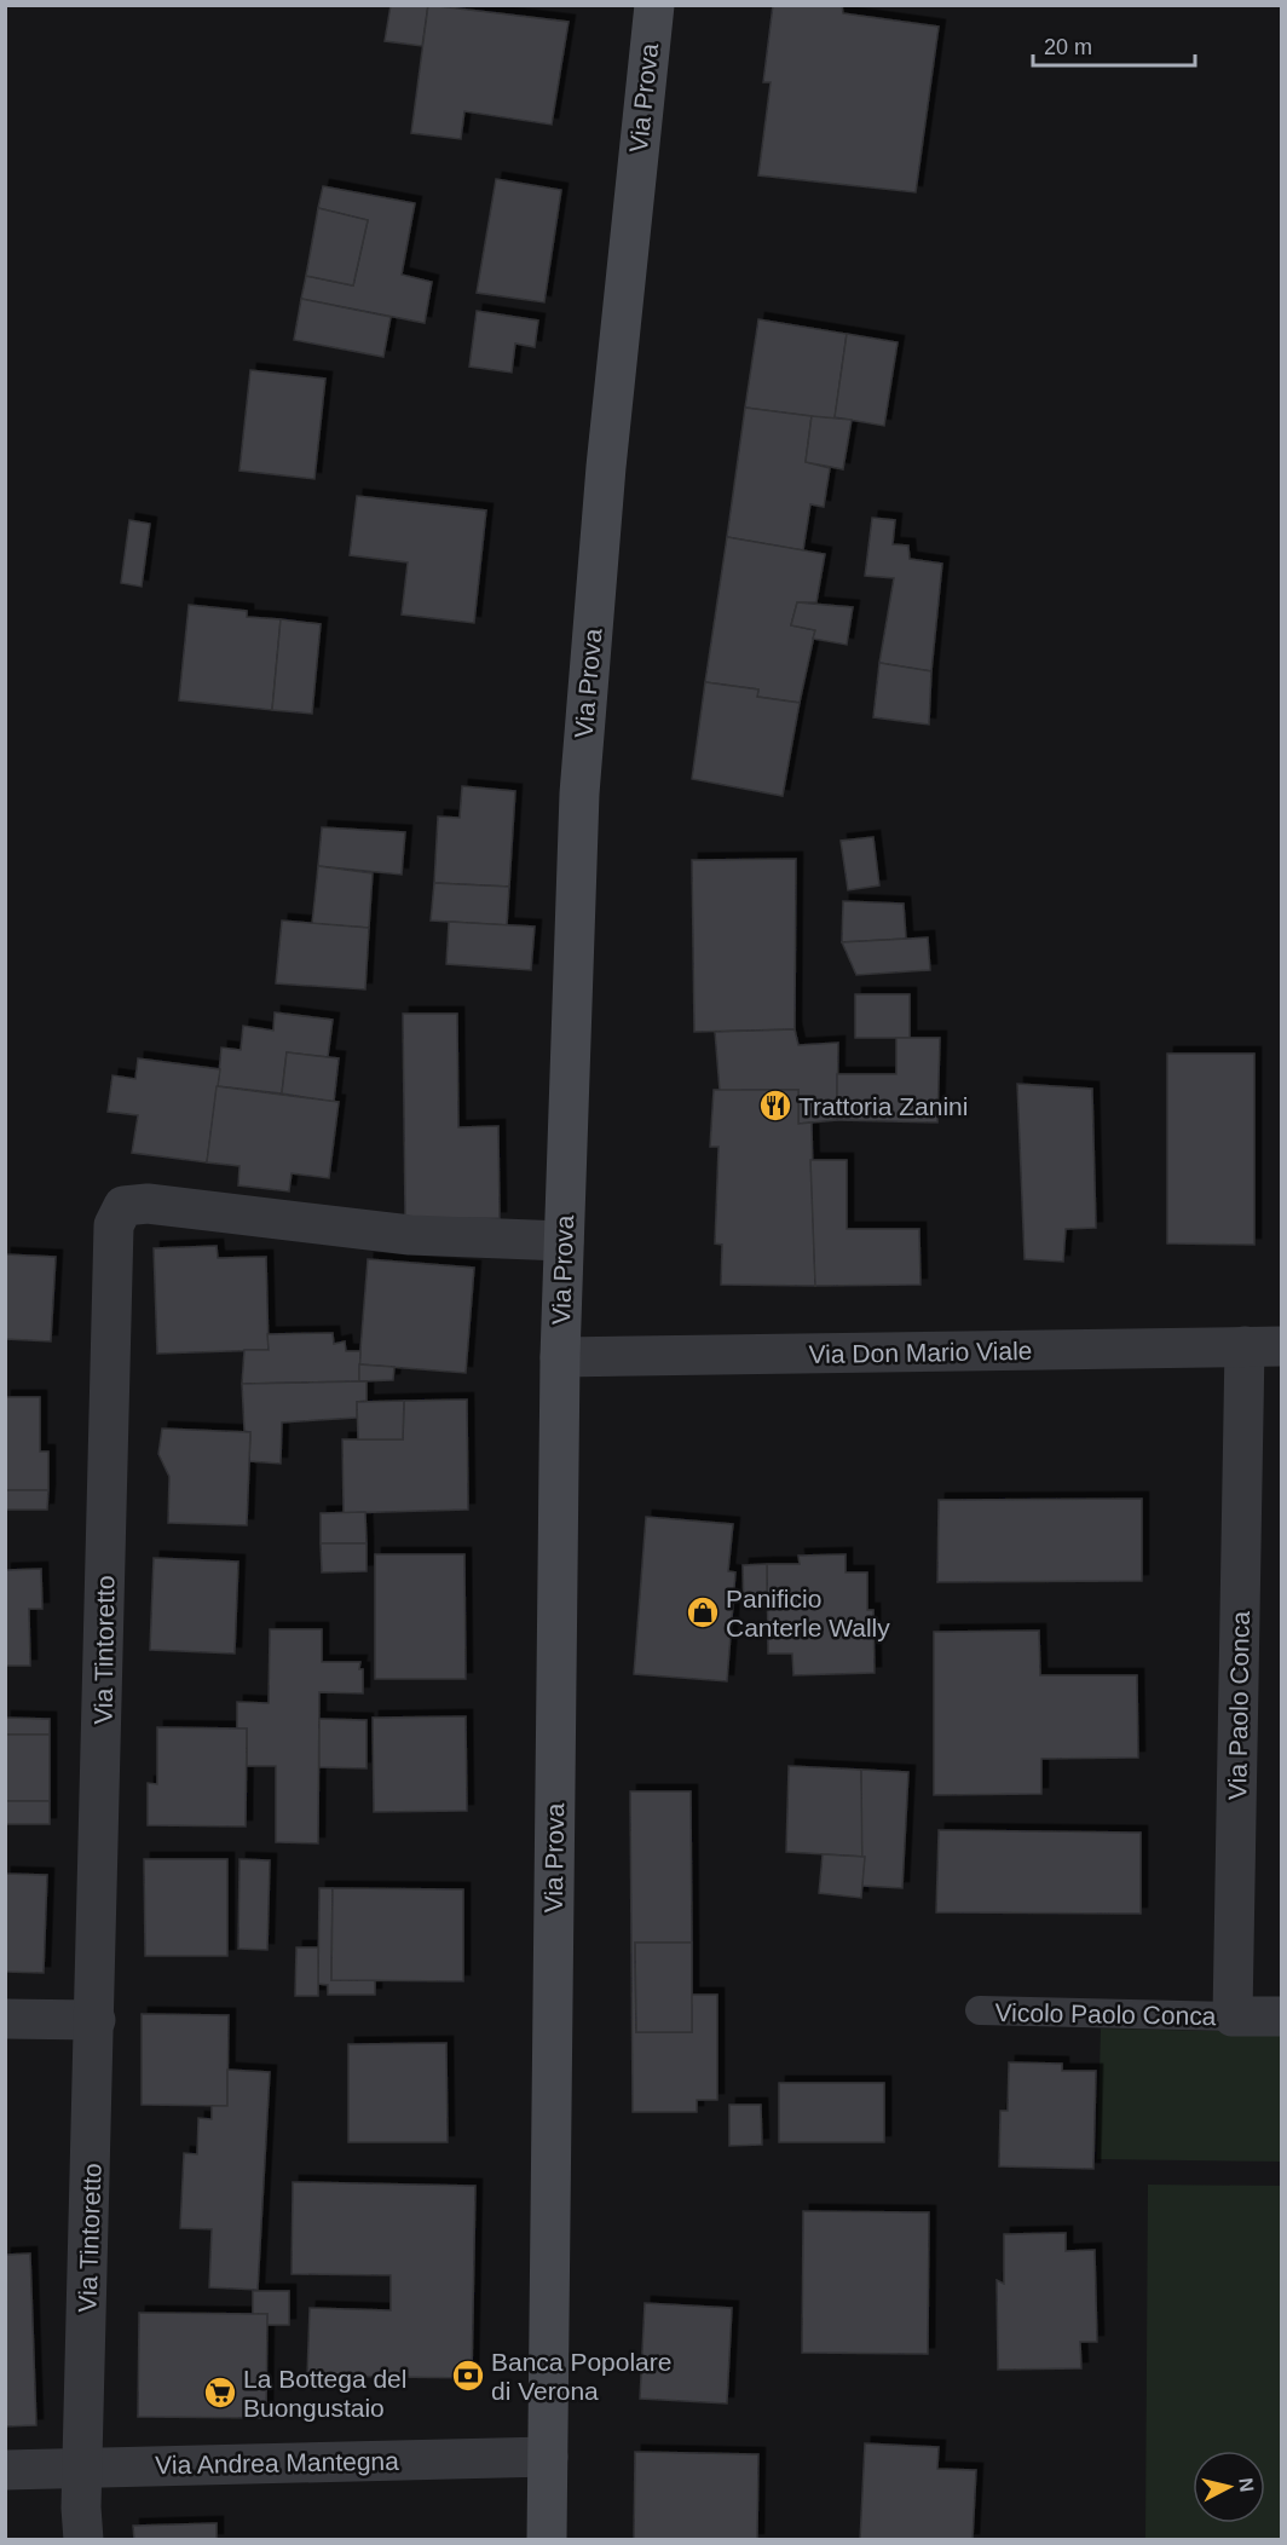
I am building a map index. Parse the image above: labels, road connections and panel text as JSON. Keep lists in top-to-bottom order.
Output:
{
  "streets": {
    "main road": ["Via Prova"],
    "street": [
      "Via Don Mario Viale",
      "Via Tintoretto",
      "Via Paolo Conca",
      "Via Andrea Mantegna"
    ],
    "lane": ["Vicolo Paolo Conca"]
  },
  "crossings": [
    ["Via Prova", "Via Don Mario Viale"],
    ["Via Prova", "Via Tintoretto"],
    ["Via Prova", "Via Andrea Mantegna"],
    ["Via Don Mario Viale", "Via Paolo Conca"],
    ["Via Tintoretto", "Via Andrea Mantegna"],
    ["Via Paolo Conca", "Vicolo Paolo Conca"]
  ],
  "places": {
    "restaurant": ["Trattoria Zanini"],
    "shop": ["Panificio Canterle Wally"],
    "bank": ["Banca Popolare di Verona"],
    "supermarket": ["La Bottega del Buongustaio"]
  },
  "scale_bar": "20 m",
  "north": "right"
}
